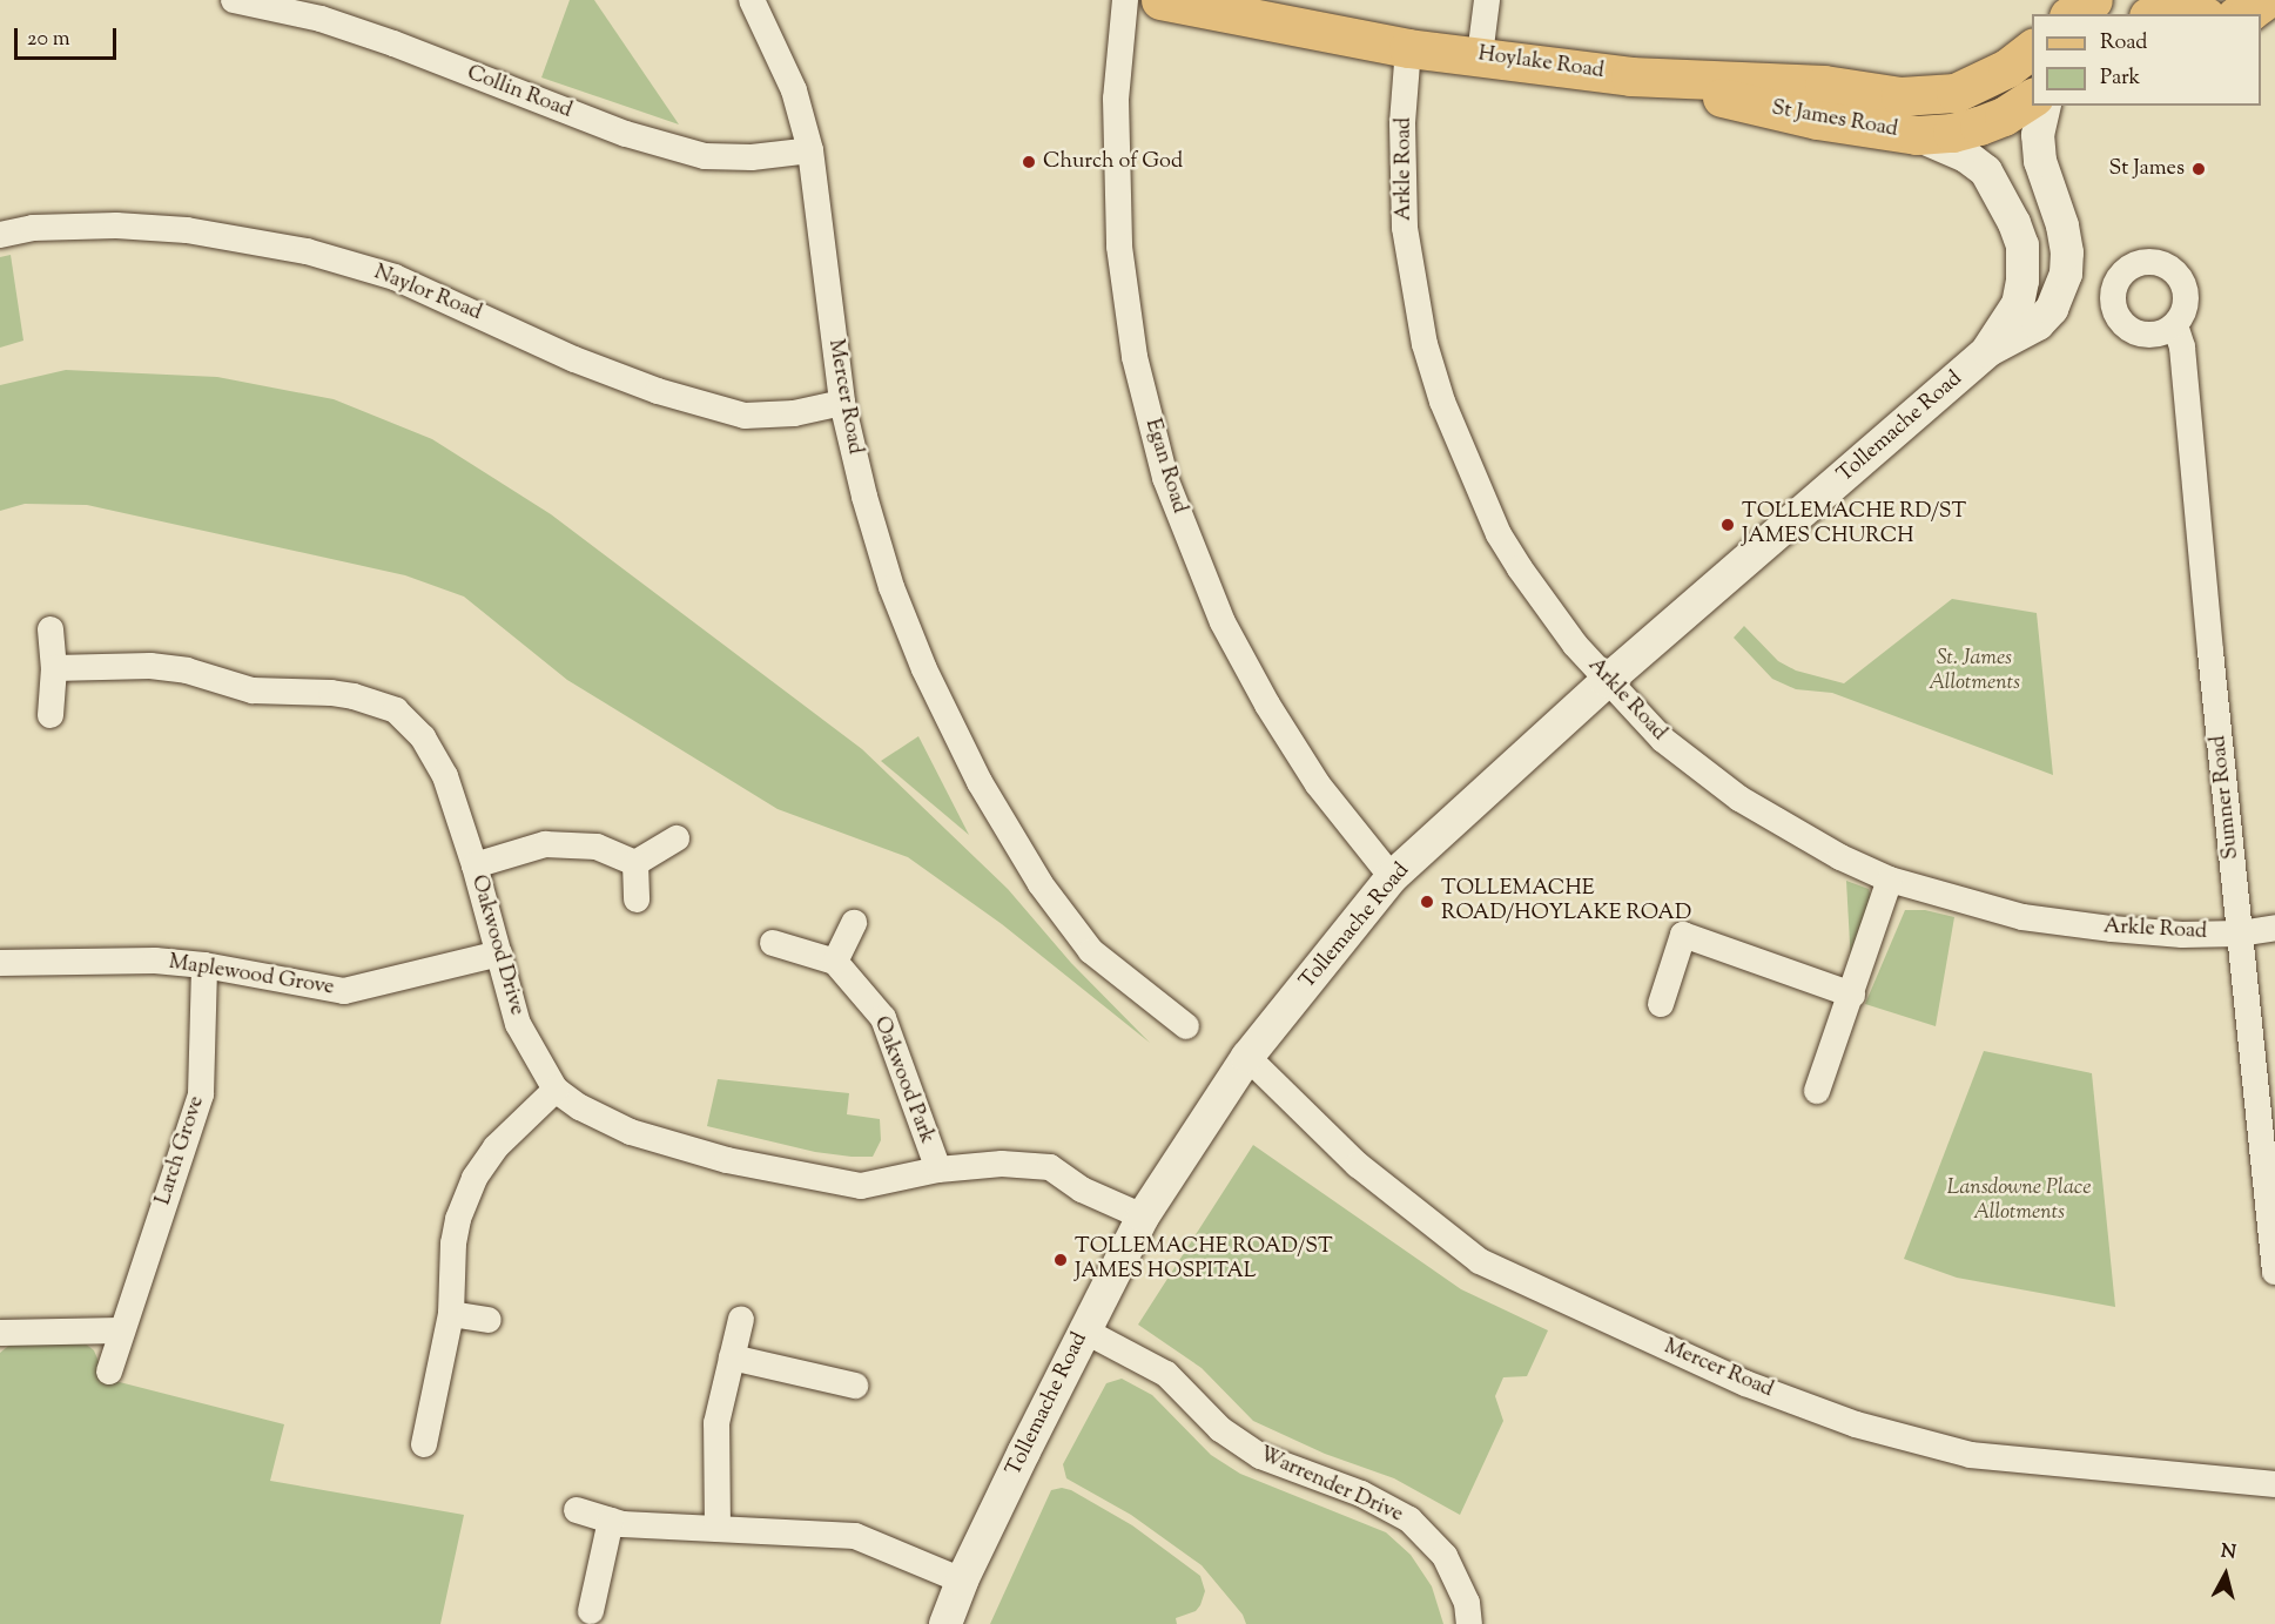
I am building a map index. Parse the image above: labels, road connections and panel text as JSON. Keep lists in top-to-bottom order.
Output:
{
  "streets": {
    "main road": ["Hoylake Road", "St James Road"],
    "street": [
      "Collin Road",
      "Arkle Road",
      "Naylor Road",
      "Mercer Road",
      "Tollemache Road",
      "Egan Road",
      "Sumner Road",
      "Oakwood Drive",
      "Maplewood Grove",
      "Oakwood Park",
      "Larch Grove",
      "Warrender Drive"
    ]
  },
  "crossings": [
    ["Hoylake Road", "St James Road"],
    ["Hoylake Road", "Arkle Road"],
    ["Collin Road", "Mercer Road"],
    ["St James Road", "Tollemache Road"],
    ["Arkle Road", "Tollemache Road"],
    ["Arkle Road", "Sumner Road"],
    ["Naylor Road", "Mercer Road"],
    ["Mercer Road", "Tollemache Road"],
    ["Tollemache Road", "Egan Road"],
    ["Tollemache Road", "Oakwood Drive"],
    ["Tollemache Road", "Warrender Drive"],
    ["Oakwood Drive", "Maplewood Grove"],
    ["Oakwood Drive", "Oakwood Park"],
    ["Maplewood Grove", "Larch Grove"]
  ],
  "parks": ["St. James Allotments", "Lansdowne Place Allotments"],
  "places": [
    "Church of God",
    "St James",
    "TOLLEMACHE RD/ST JAMES CHURCH",
    "TOLLEMACHE ROAD/HOYLAKE ROAD",
    "TOLLEMACHE ROAD/ST JAMES HOSPITAL"
  ],
  "legend": ["Road", "Park"],
  "scale_bar": "20 m",
  "north": "top"
}
